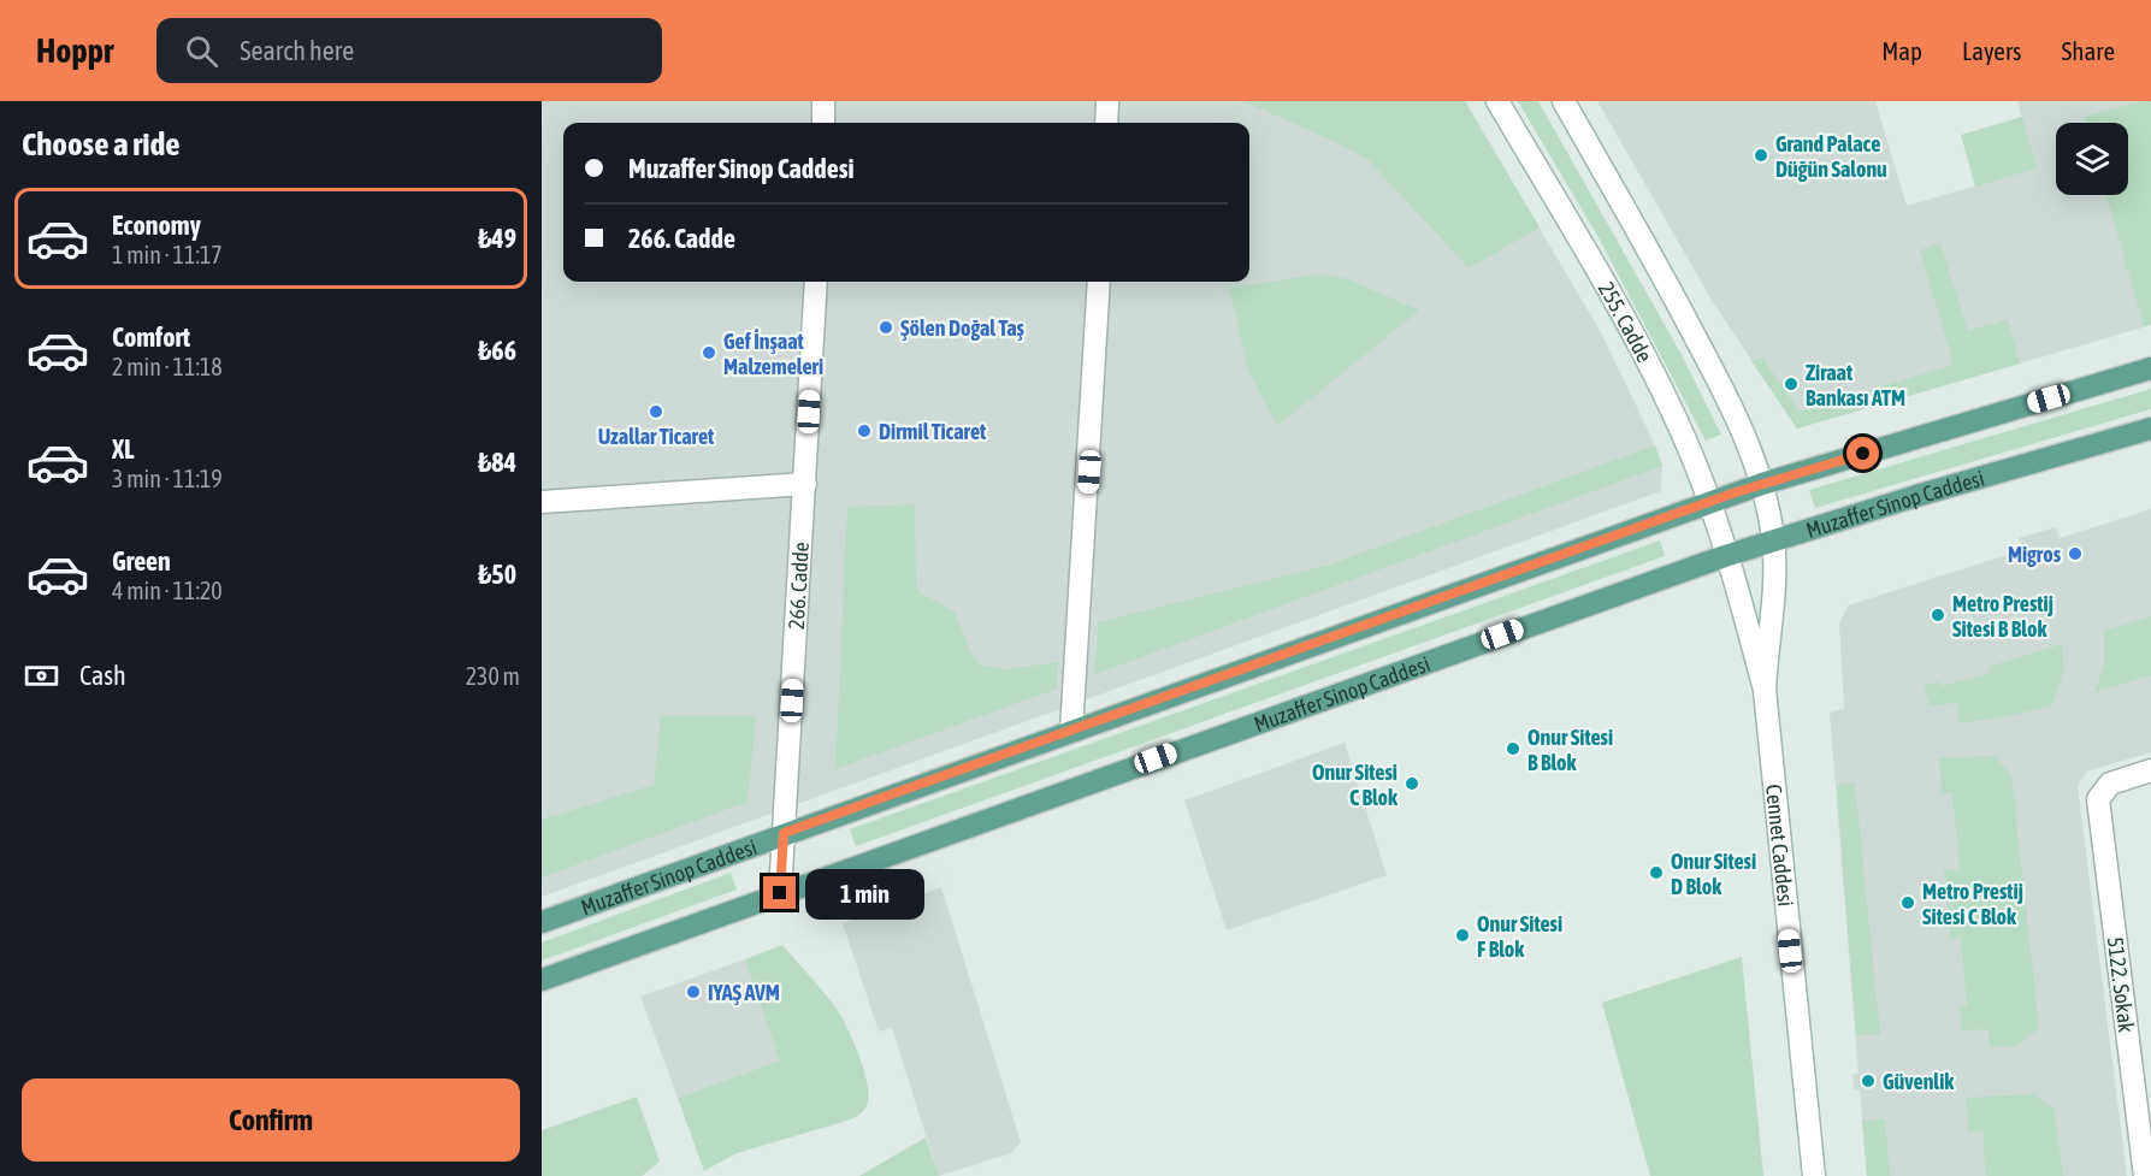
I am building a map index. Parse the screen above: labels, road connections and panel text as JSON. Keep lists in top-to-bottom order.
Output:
{
  "streets": {
    "main road": ["Muzaffer Sinop Caddesi"],
    "street": [
      "255. Cadde",
      "266. Cadde",
      "Cennet Caddesi",
      "5122. Sokak"
    ]
  },
  "crossings": [
    ["255. Cadde", "Muzaffer Sinop Caddesi"],
    ["255. Cadde", "Cennet Caddesi"],
    ["Muzaffer Sinop Caddesi", "266. Cadde"],
    ["Muzaffer Sinop Caddesi", "Cennet Caddesi"]
  ],
  "places": [
    "Grand Palace Düğün Salonu",
    "Şölen Doğal Taş",
    "Gef İnşaat Malzemeleri",
    "Ziraat Bankası ATM",
    "Uzallar Ticaret",
    "Dirmil Ticaret",
    "Migros",
    "Metro Prestij Sitesi B Blok",
    "Onur Sitesi B Blok",
    "Onur Sitesi C Blok",
    "Onur Sitesi D Blok",
    "Metro Prestij Sitesi C Blok",
    "Onur Sitesi F Blok",
    "IYAŞ AVM",
    "Güvenlik"
  ],
  "page": {
    "header": "Hoppr",
    "search": "Search here",
    "nav": ["Map", "Layers", "Share"],
    "heading": "Choose a ride",
    "banner": ["Muzaffer Sinop Caddesi", "266. Cadde"],
    "list": [
      {
        "name": "Economy",
        "note": "1 min · 11:17",
        "value": "₺49"
      },
      {
        "name": "Comfort",
        "note": "2 min · 11:18",
        "value": "₺66"
      },
      {
        "name": "XL",
        "note": "3 min · 11:19",
        "value": "₺84"
      },
      {
        "name": "Green",
        "note": "4 min · 11:20",
        "value": "₺50"
      }
    ],
    "pay": ["Cash", "230 m"],
    "bubble": "1 min",
    "buttons": "Confirm"
  }
}
